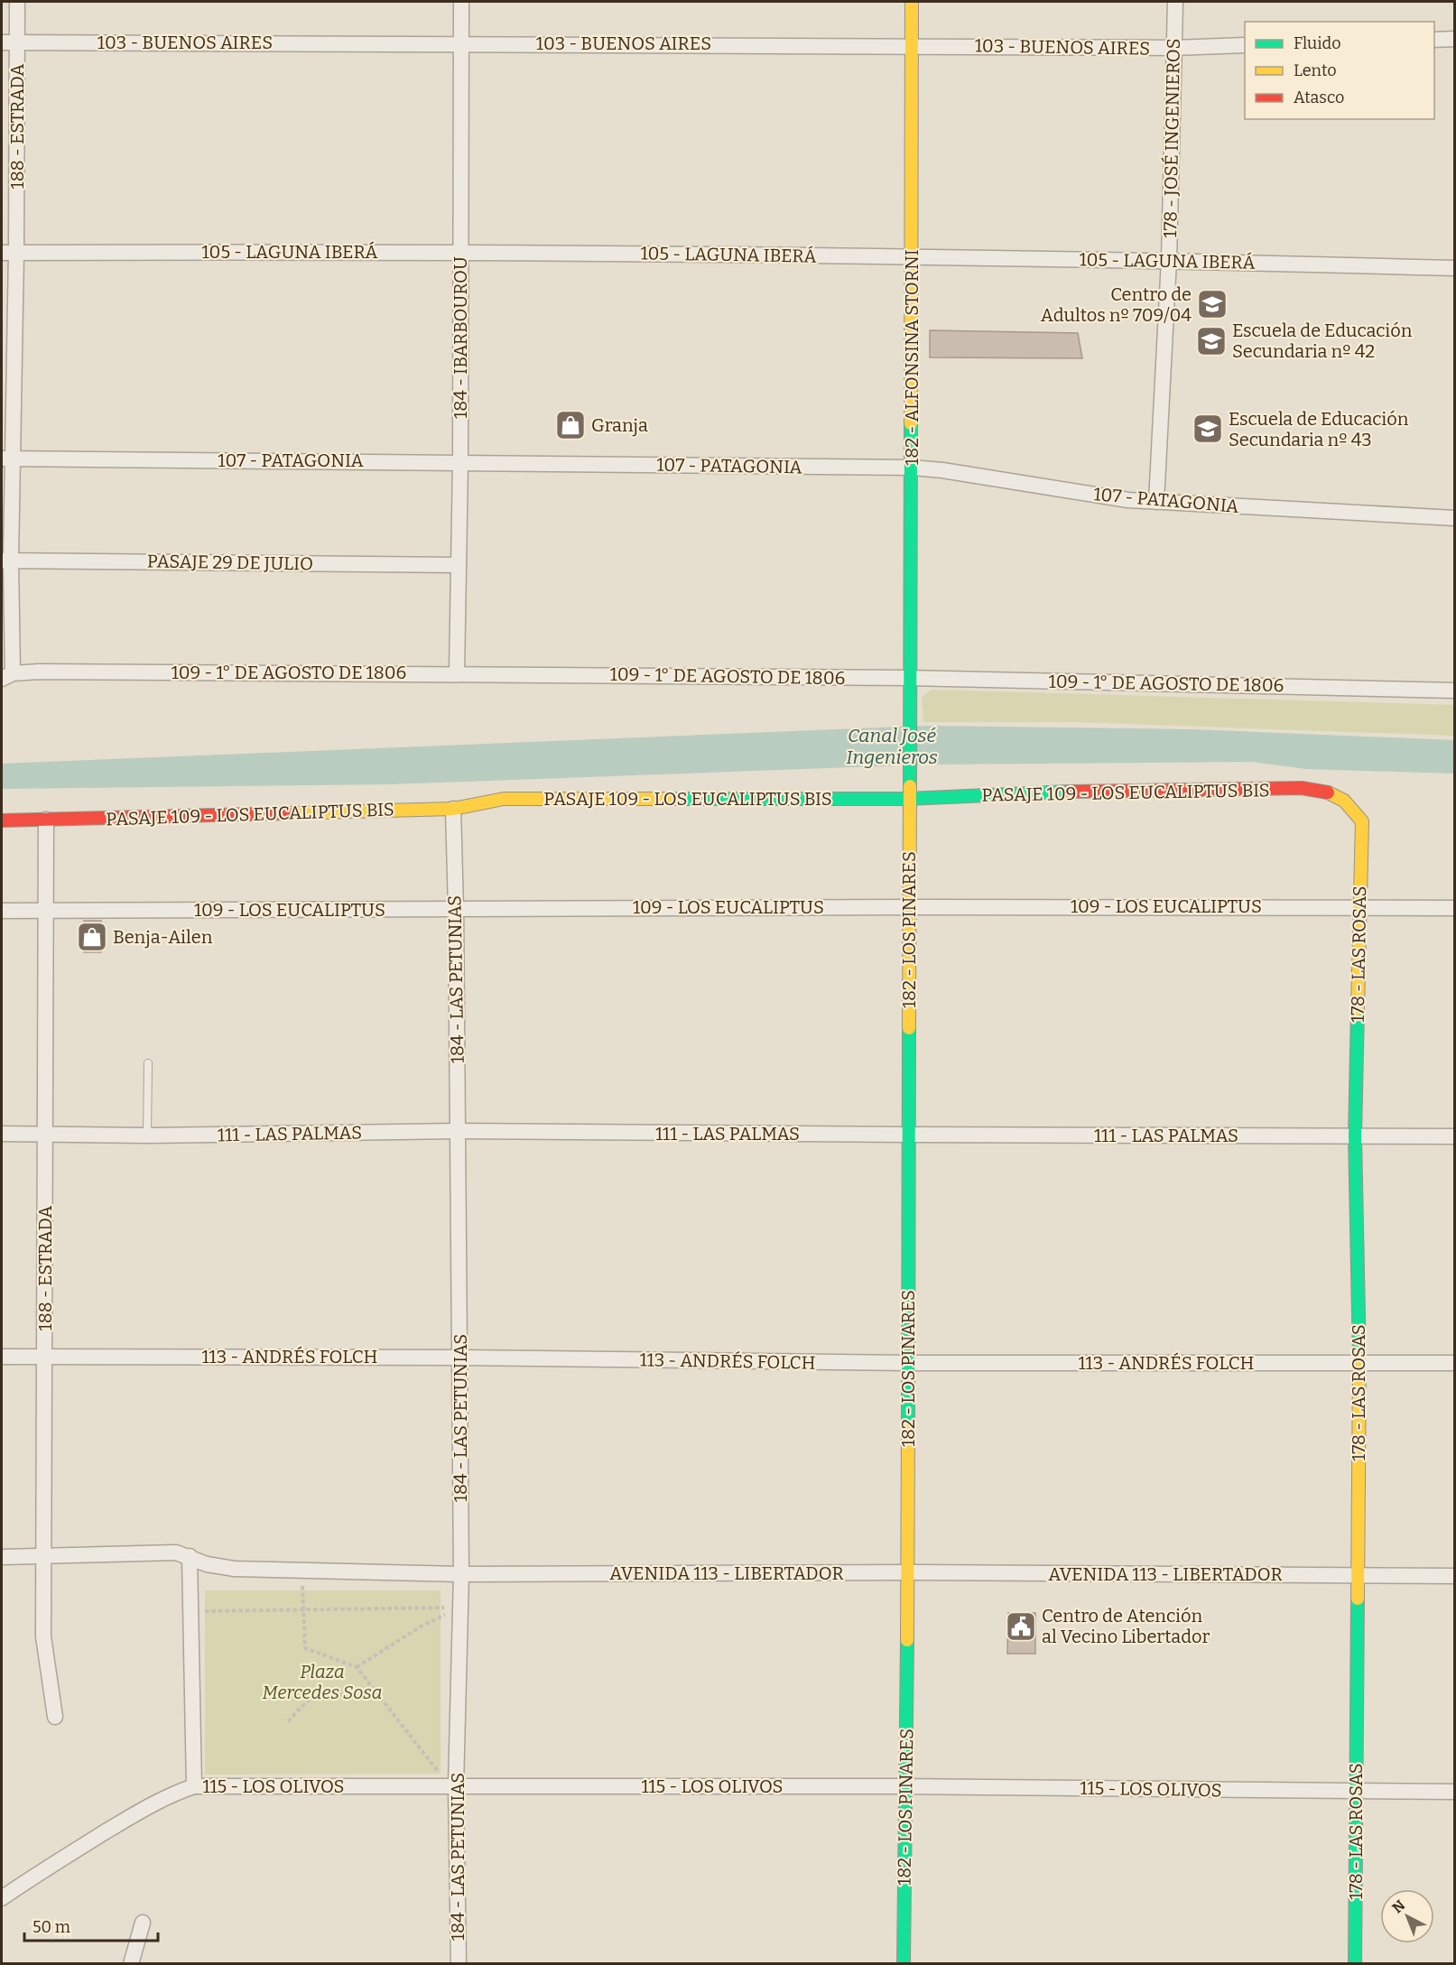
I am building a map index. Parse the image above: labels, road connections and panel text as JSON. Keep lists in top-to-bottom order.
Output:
{
  "streets": {
    "street": [
      "103 - BUENOS AIRES",
      "188 - ESTRADA",
      "178 - JOSÉ INGENIEROS",
      "105 - LAGUNA IBERÁ",
      "184 - IBARBOUROU",
      "182 - ALFONSINA STORNI",
      "107 - PATAGONIA",
      "PASAJE 29 DE JULIO",
      "109 - 1° DE AGOSTO DE 1806",
      "PASAJE 109 - LOS EUCALIPTUS BIS",
      "109 - LOS EUCALIPTUS",
      "182 - LOS PINARES",
      "178 - LAS ROSAS",
      "184 - LAS PETUNIAS",
      "111 - LAS PALMAS",
      "113 - ANDRÉS FOLCH",
      "AVENIDA 113 - LIBERTADOR",
      "115 - LOS OLIVOS"
    ]
  },
  "crossings": [
    ["103 - BUENOS AIRES", "188 - ESTRADA"],
    ["103 - BUENOS AIRES", "178 - JOSÉ INGENIEROS"],
    ["103 - BUENOS AIRES", "184 - IBARBOUROU"],
    ["103 - BUENOS AIRES", "182 - ALFONSINA STORNI"],
    ["188 - ESTRADA", "105 - LAGUNA IBERÁ"],
    ["188 - ESTRADA", "107 - PATAGONIA"],
    ["188 - ESTRADA", "PASAJE 29 DE JULIO"],
    ["188 - ESTRADA", "109 - 1° DE AGOSTO DE 1806"],
    ["188 - ESTRADA", "PASAJE 109 - LOS EUCALIPTUS BIS"],
    ["188 - ESTRADA", "109 - LOS EUCALIPTUS"],
    ["188 - ESTRADA", "111 - LAS PALMAS"],
    ["188 - ESTRADA", "113 - ANDRÉS FOLCH"],
    ["188 - ESTRADA", "AVENIDA 113 - LIBERTADOR"],
    ["178 - JOSÉ INGENIEROS", "105 - LAGUNA IBERÁ"],
    ["178 - JOSÉ INGENIEROS", "107 - PATAGONIA"],
    ["105 - LAGUNA IBERÁ", "184 - IBARBOUROU"],
    ["105 - LAGUNA IBERÁ", "182 - ALFONSINA STORNI"],
    ["184 - IBARBOUROU", "107 - PATAGONIA"],
    ["184 - IBARBOUROU", "PASAJE 29 DE JULIO"],
    ["184 - IBARBOUROU", "109 - 1° DE AGOSTO DE 1806"],
    ["182 - ALFONSINA STORNI", "107 - PATAGONIA"],
    ["182 - ALFONSINA STORNI", "109 - 1° DE AGOSTO DE 1806"],
    ["182 - ALFONSINA STORNI", "182 - LOS PINARES"],
    ["PASAJE 109 - LOS EUCALIPTUS BIS", "182 - LOS PINARES"],
    ["PASAJE 109 - LOS EUCALIPTUS BIS", "178 - LAS ROSAS"],
    ["PASAJE 109 - LOS EUCALIPTUS BIS", "184 - LAS PETUNIAS"],
    ["109 - LOS EUCALIPTUS", "182 - LOS PINARES"],
    ["109 - LOS EUCALIPTUS", "178 - LAS ROSAS"],
    ["109 - LOS EUCALIPTUS", "184 - LAS PETUNIAS"],
    ["182 - LOS PINARES", "111 - LAS PALMAS"],
    ["182 - LOS PINARES", "113 - ANDRÉS FOLCH"],
    ["182 - LOS PINARES", "AVENIDA 113 - LIBERTADOR"],
    ["182 - LOS PINARES", "115 - LOS OLIVOS"],
    ["178 - LAS ROSAS", "111 - LAS PALMAS"],
    ["178 - LAS ROSAS", "113 - ANDRÉS FOLCH"],
    ["178 - LAS ROSAS", "AVENIDA 113 - LIBERTADOR"],
    ["178 - LAS ROSAS", "115 - LOS OLIVOS"],
    ["184 - LAS PETUNIAS", "111 - LAS PALMAS"],
    ["184 - LAS PETUNIAS", "113 - ANDRÉS FOLCH"],
    ["184 - LAS PETUNIAS", "AVENIDA 113 - LIBERTADOR"],
    ["184 - LAS PETUNIAS", "115 - LOS OLIVOS"]
  ],
  "water": ["Canal José Ingenieros"],
  "parks": ["Plaza Mercedes Sosa"],
  "places": {
    "school or university": ["Centro de Adultos nº 709/04", "Escuela de Educación Secundaria nº 42", "Escuela de Educación Secundaria nº 43"],
    "shop": ["Granja", "Benja-Ailen"],
    "public building": ["Centro de Atención al Vecino Libertador"]
  },
  "legend": ["Fluido", "Lento", "Atasco"],
  "scale_bar": "50 m",
  "north": "top left"
}
